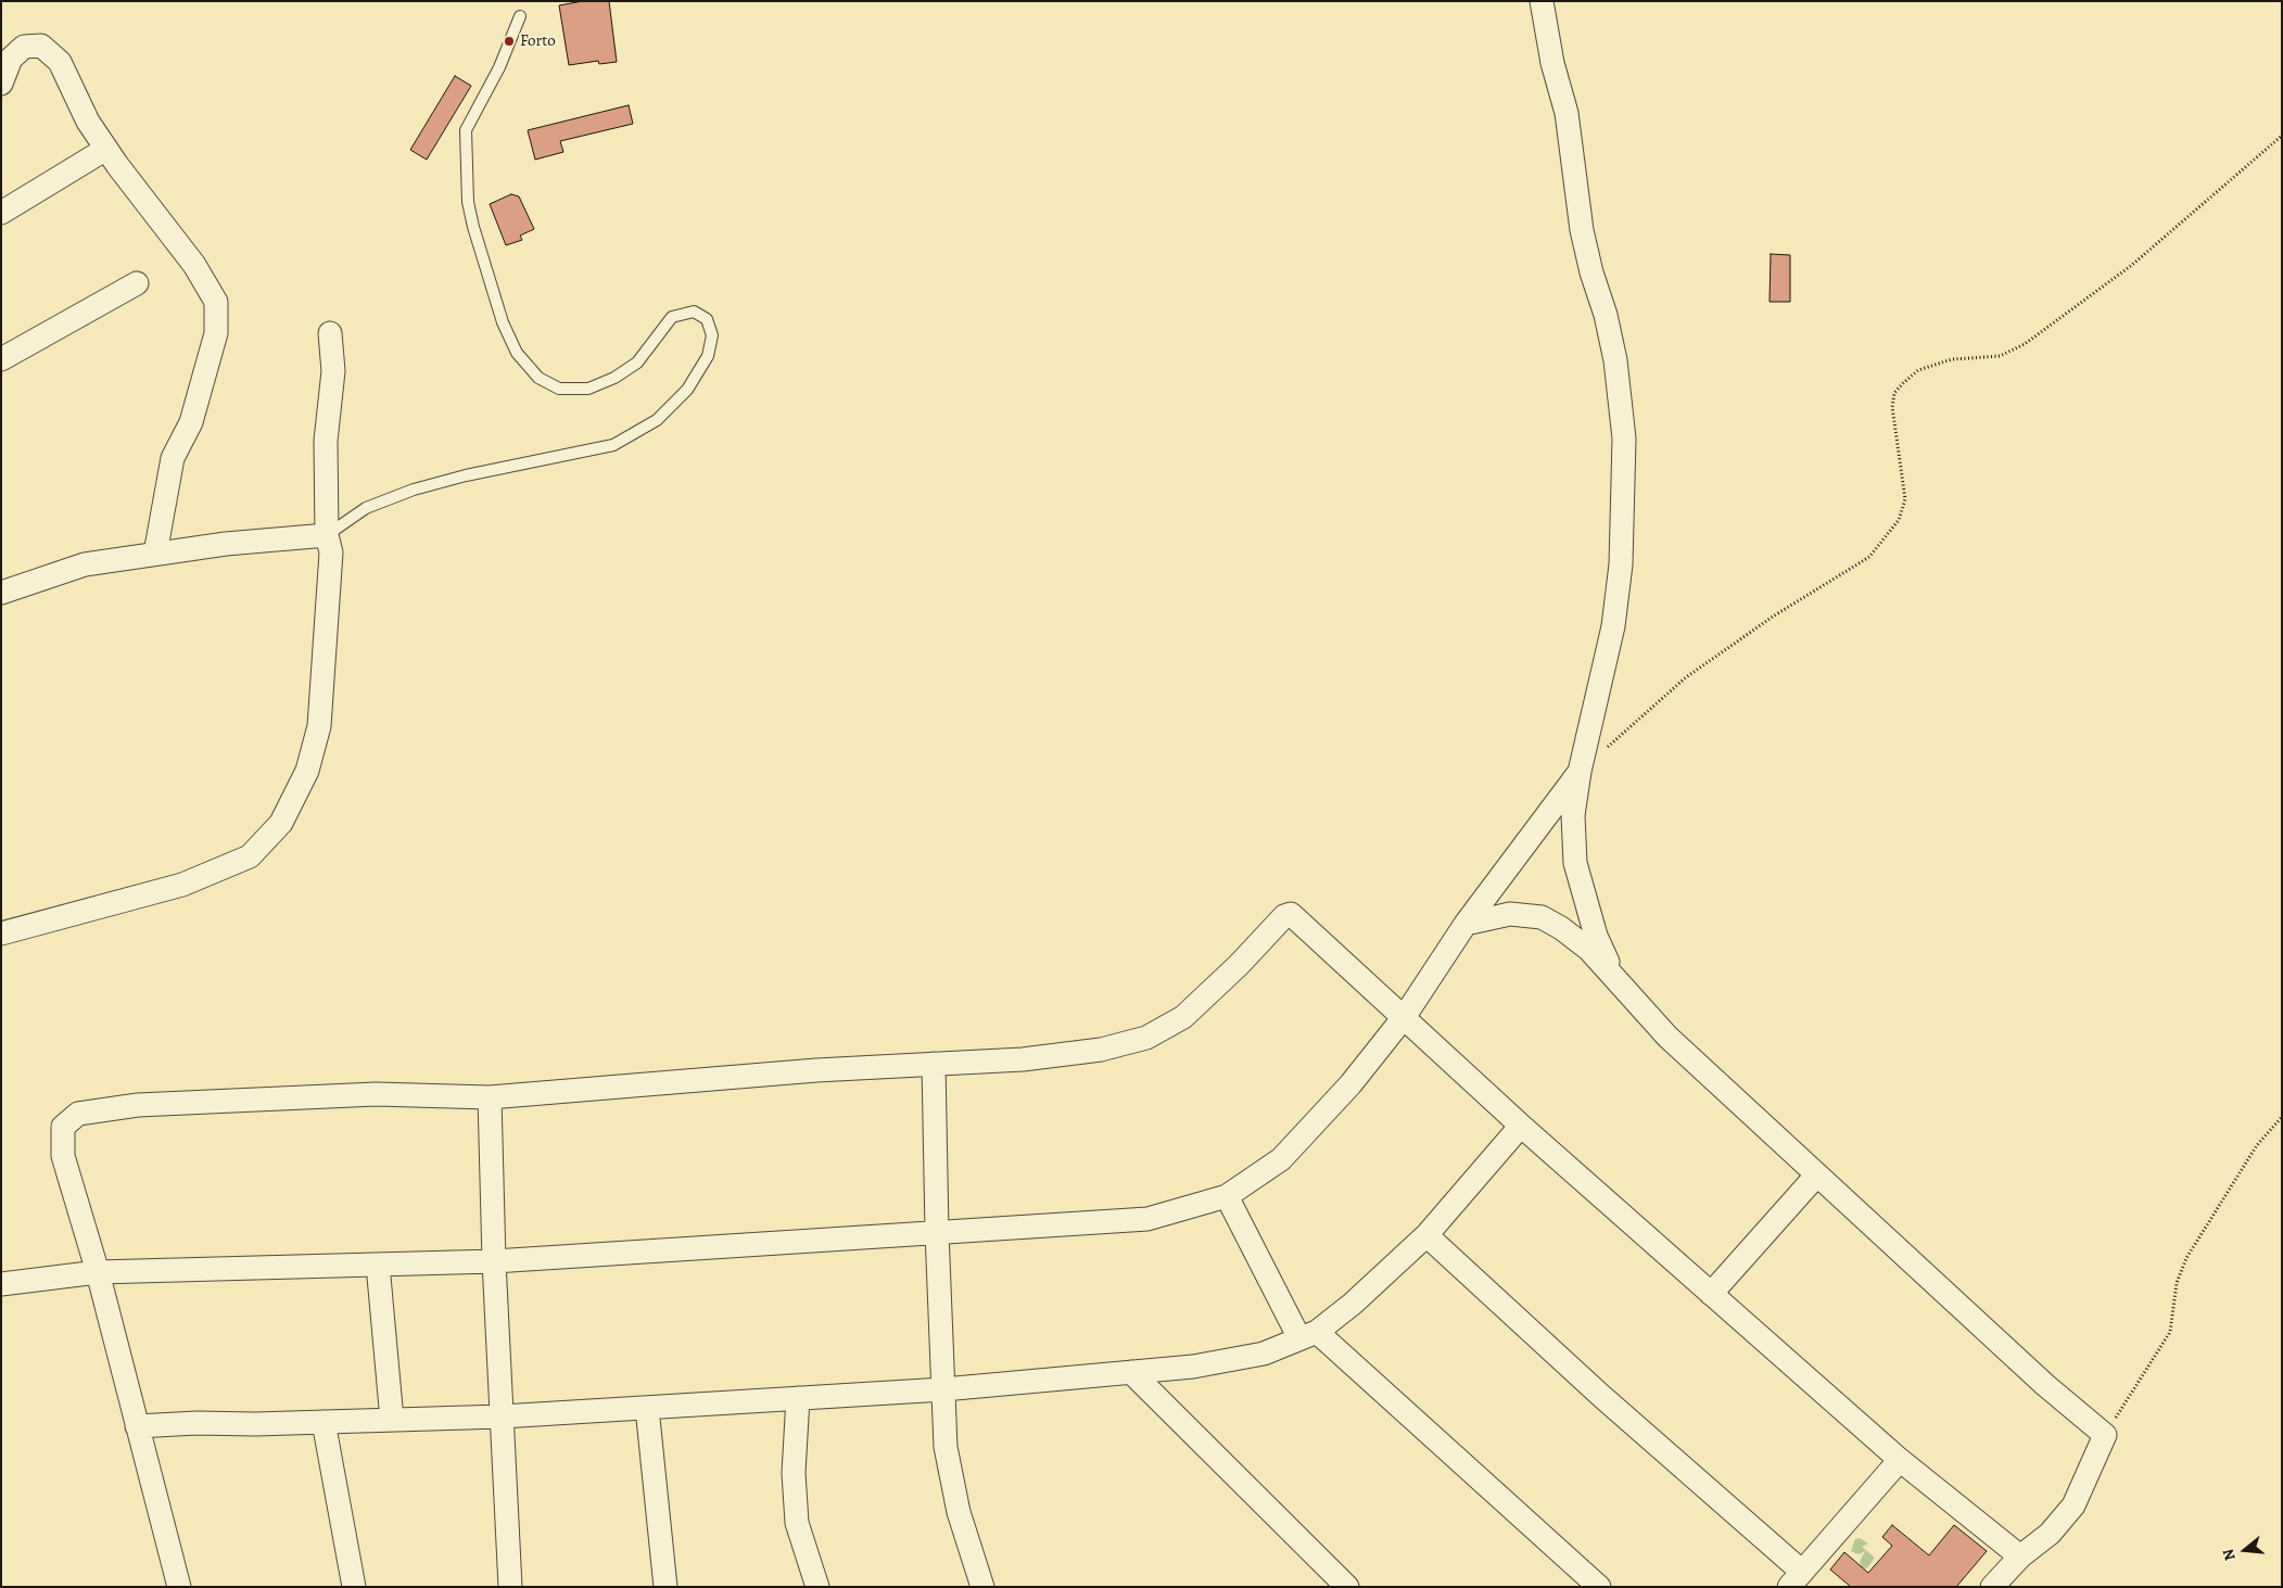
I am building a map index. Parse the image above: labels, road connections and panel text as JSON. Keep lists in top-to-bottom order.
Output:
{
  "places": ["Forto"],
  "north": "left"
}
